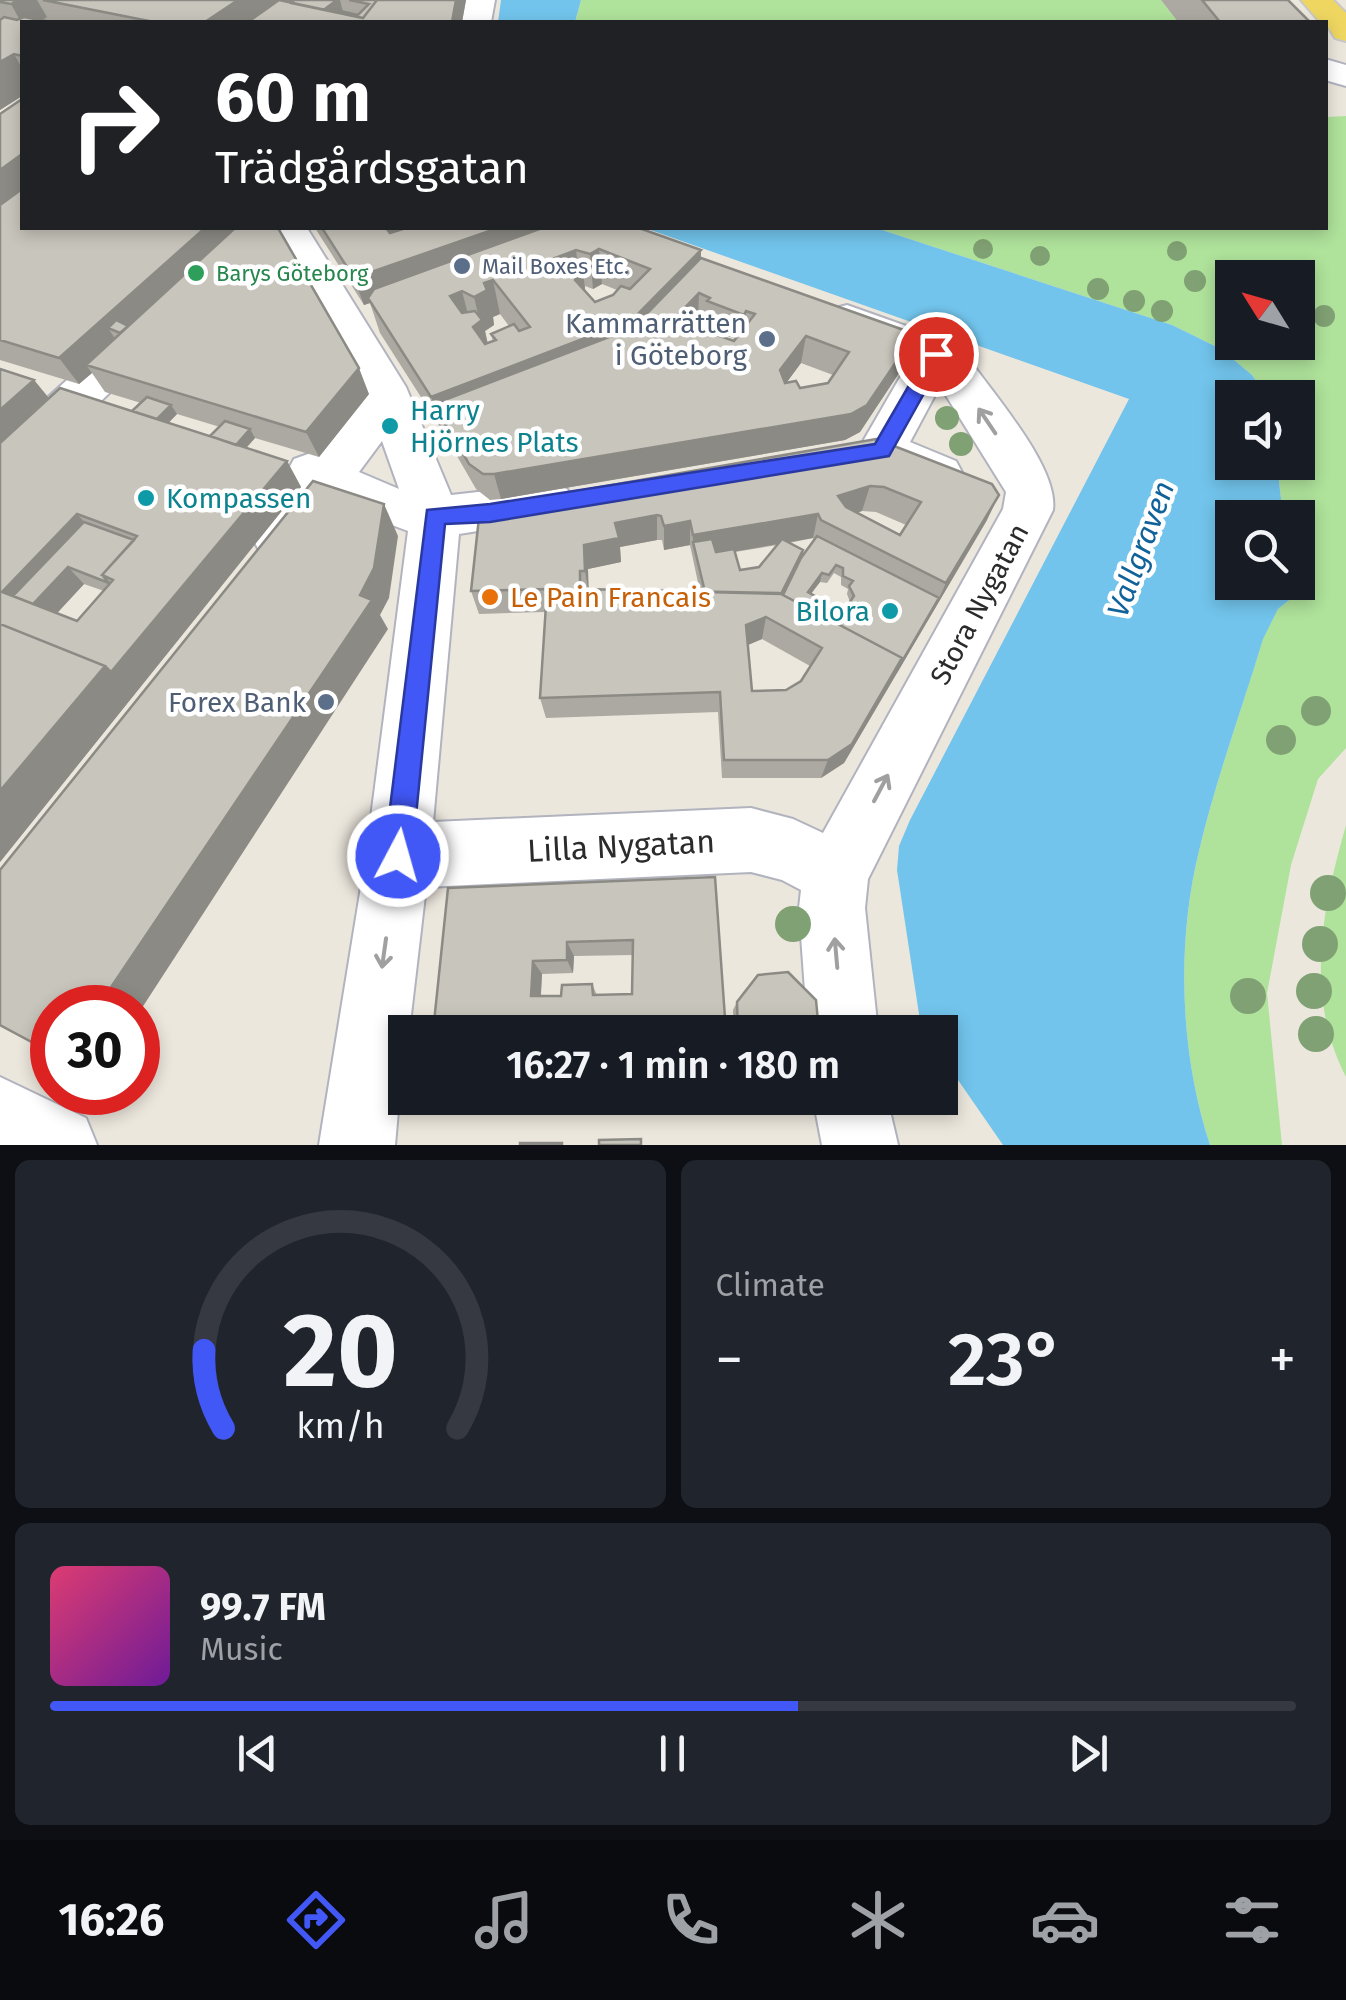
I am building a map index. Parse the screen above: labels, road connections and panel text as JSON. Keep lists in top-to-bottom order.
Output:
{
  "streets": {
    "street": ["Stora Nygatan", "Lilla Nygatan"]
  },
  "crossings": [
    ["Stora Nygatan", "Lilla Nygatan"]
  ],
  "water": ["Vallgraven"],
  "places": [
    "Mail Boxes Etc.",
    "Barys Göteborg",
    "Kammarrätten i Göteborg",
    "Harry Hjörnes Plats",
    "Kompassen",
    "Le Pain Francais",
    "Bilora",
    "Forex Bank"
  ],
  "north": "top left",
  "page": {
    "turn": ["60 m", "Trädgårdsgatan"],
    "limit": "30",
    "trip": "16:27 · 1 min · 180 m",
    "tile": "Climate",
    "heat": ["−", "23°", "+"],
    "song": ["99.7 FM", "Music"],
    "tabs": "16:26",
    "gauge": ["20", "km/h"]
  }
}
